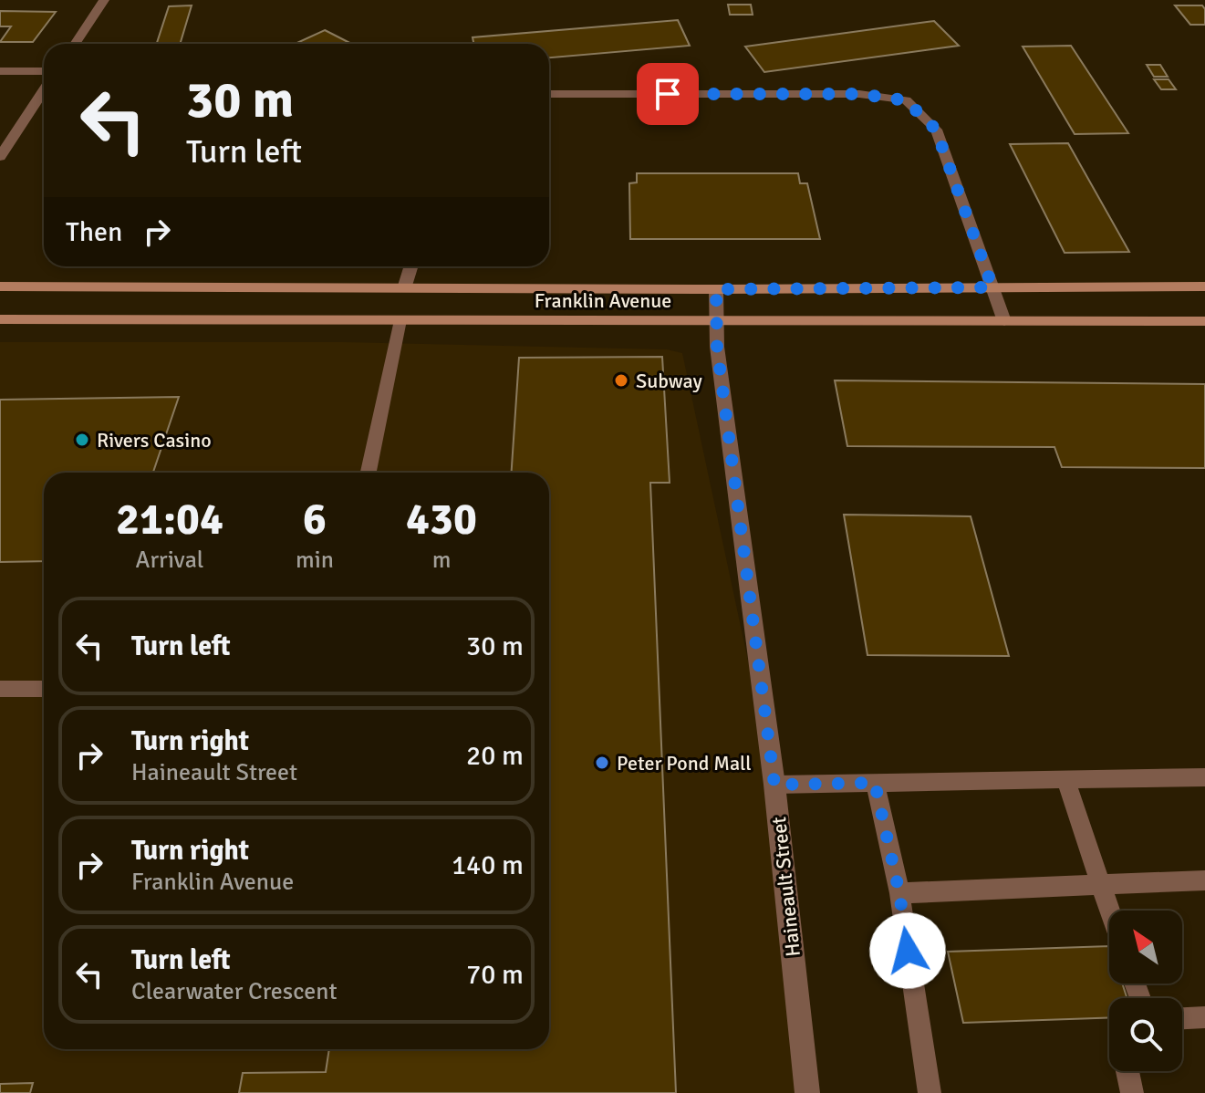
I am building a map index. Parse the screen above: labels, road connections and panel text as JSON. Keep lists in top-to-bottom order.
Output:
{
  "streets": {
    "main road": ["Franklin Avenue"],
    "street": ["Haineault Street"]
  },
  "crossings": [
    ["Franklin Avenue", "Haineault Street"]
  ],
  "places": ["Subway", "Rivers Casino", "Peter Pond Mall"],
  "north": "top left",
  "page": {
    "turn": ["30 m", "Turn left"],
    "then": "Then",
    "eta": [
      "21:04",
      "Arrival",
      "6",
      "min",
      "430",
      "m"
    ],
    "list": [
      {
        "name": "Turn left",
        "value": "30 m"
      },
      {
        "name": "Turn right",
        "note": "Haineault Street",
        "value": "20 m"
      },
      {
        "name": "Turn right",
        "note": "Franklin Avenue",
        "value": "140 m"
      },
      {
        "name": "Turn left",
        "note": "Clearwater Crescent",
        "value": "70 m"
      }
    ]
  }
}
